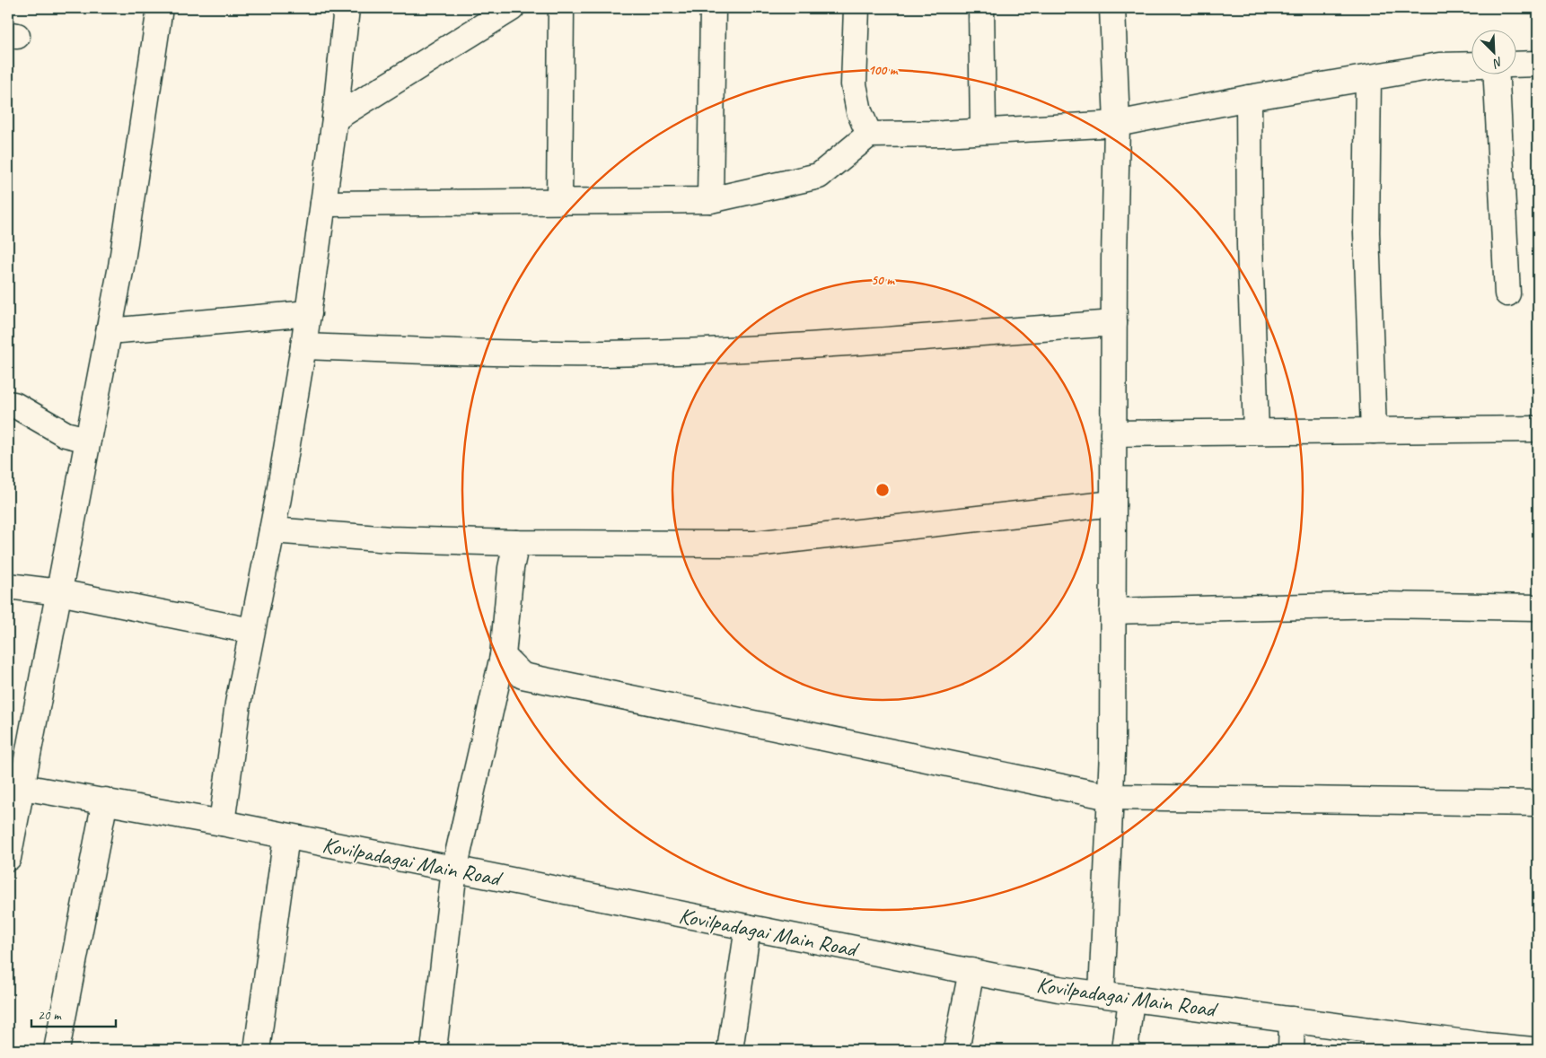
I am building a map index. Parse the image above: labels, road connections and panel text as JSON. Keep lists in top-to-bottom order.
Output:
{
  "streets": {
    "street": ["Kovilpadagai Main Road"]
  },
  "scale_bar": "20 m",
  "north": "bottom right",
  "rings": ["100 m", "50 m"]
}
